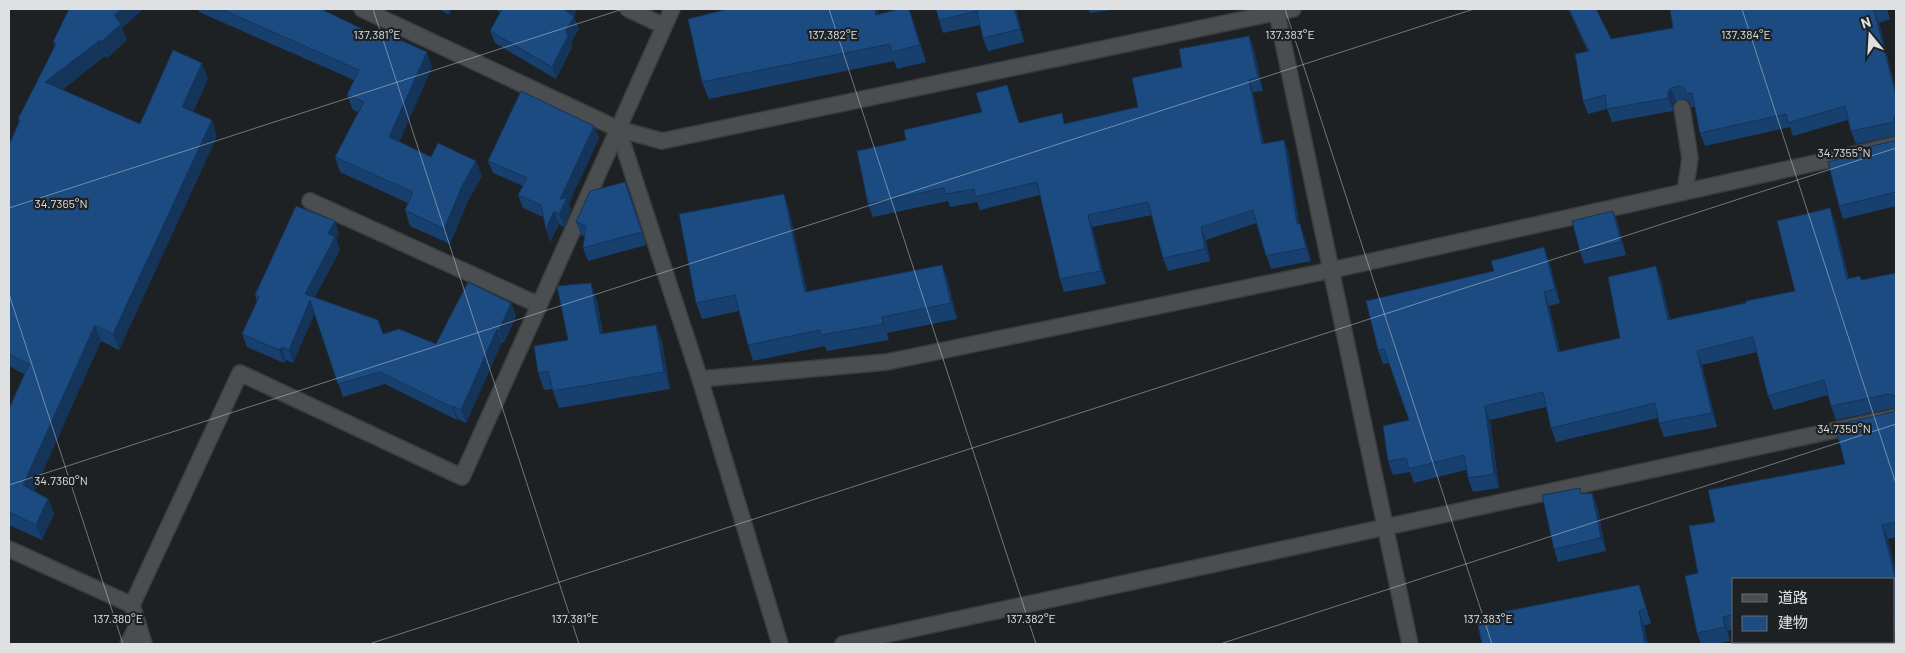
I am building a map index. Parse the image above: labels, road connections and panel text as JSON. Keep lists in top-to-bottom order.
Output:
{
  "legend": ["道路", "建物"],
  "north": "top",
  "coordinates": [
    "137.381°E",
    "137.382°E",
    "137.383°E",
    "137.384°E",
    "34.7355°N",
    "34.7365°N",
    "34.7350°N",
    "34.7360°N",
    "137.380°E"
  ]
}
